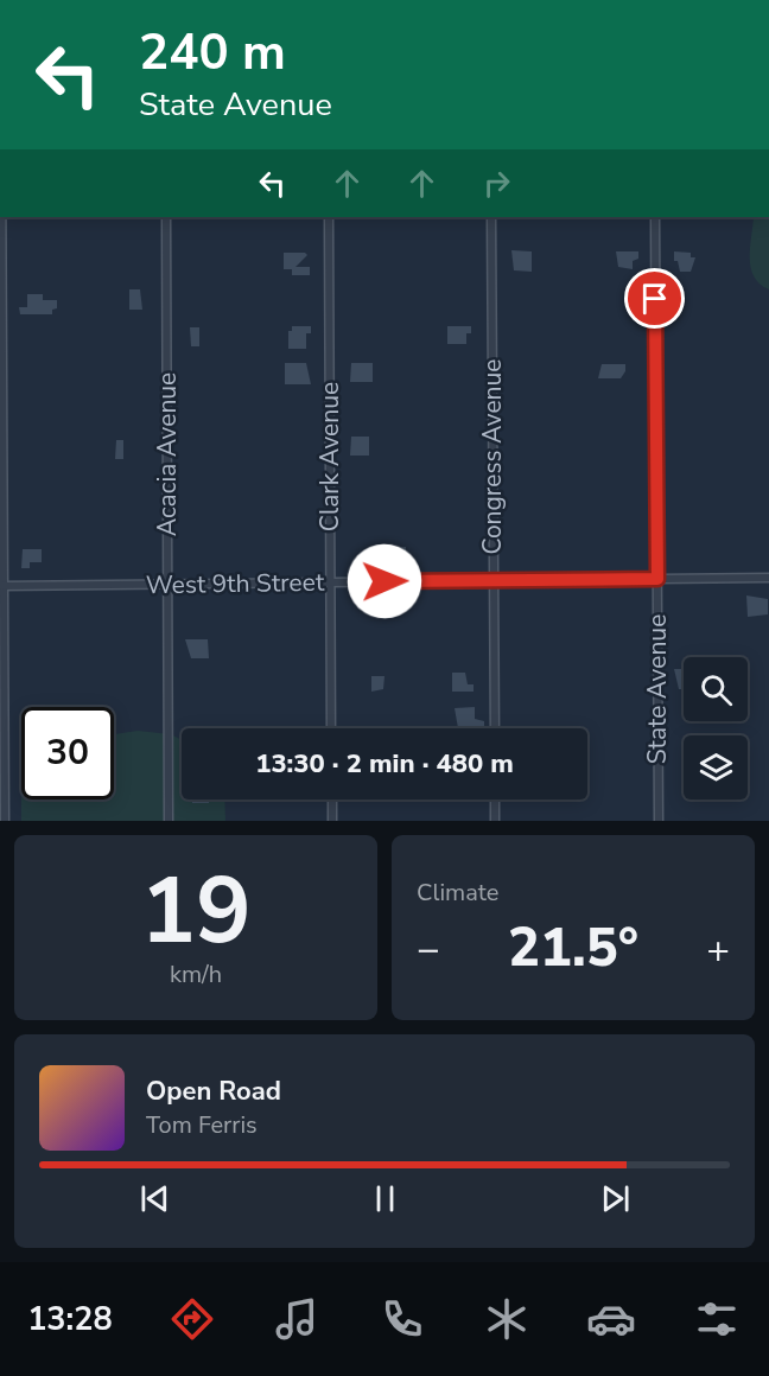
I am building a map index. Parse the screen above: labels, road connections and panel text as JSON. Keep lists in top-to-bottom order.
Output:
{
  "streets": {
    "street": [
      "Acacia Avenue",
      "Clark Avenue",
      "Congress Avenue",
      "West 9th Street",
      "State Avenue"
    ]
  },
  "crossings": [
    ["Acacia Avenue", "West 9th Street"],
    ["Clark Avenue", "West 9th Street"],
    ["Congress Avenue", "West 9th Street"],
    ["West 9th Street", "State Avenue"]
  ],
  "page": {
    "turn": ["240 m", "State Avenue"],
    "limit": "30",
    "trip": "13:30 · 2 min · 480 m",
    "tile": [
      ["19", "km/h"],
      "Climate"
    ],
    "heat": ["−", "21.5°", "+"],
    "song": ["Open Road", "Tom Ferris"],
    "tabs": "13:28"
  }
}
